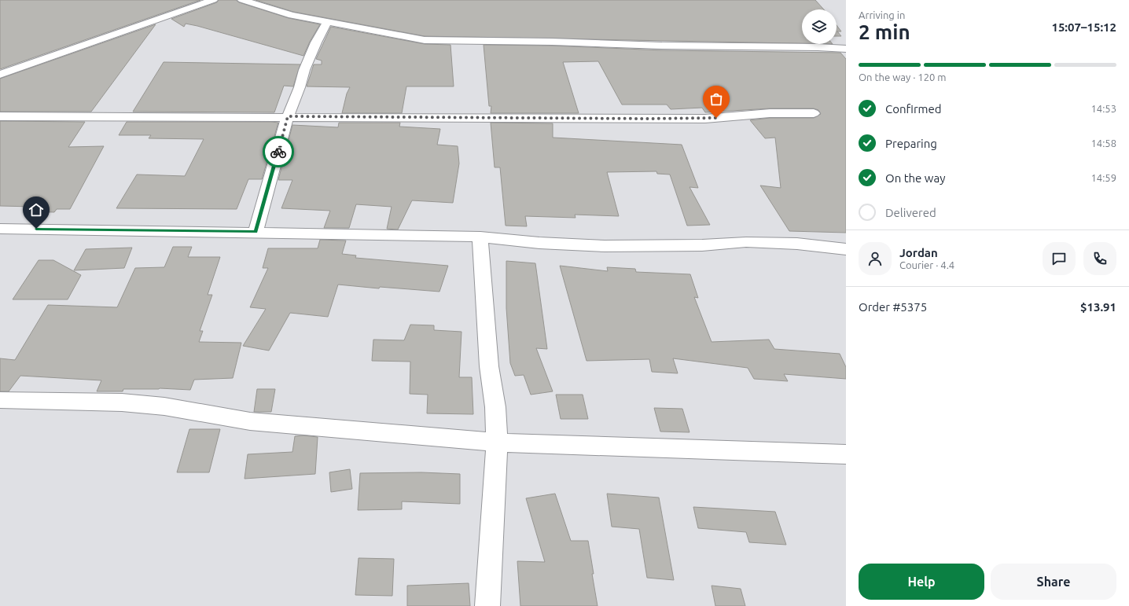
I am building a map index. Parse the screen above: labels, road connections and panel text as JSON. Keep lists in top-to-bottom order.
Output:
{
  "page": {
    "heading": ["2 min", "Arriving in", "15:07–15:12"],
    "panel": [
      "Jordan",
      "Courier · 4.4",
      "Order #5375",
      "$13.91"
    ],
    "bar": "On the way · 120 m",
    "list": [
      ["Confirmed", "14:53"],
      ["Preparing", "14:58"],
      ["On the way", "14:59"],
      "Delivered"
    ],
    "buttons": ["Help", "Share"]
  }
}
